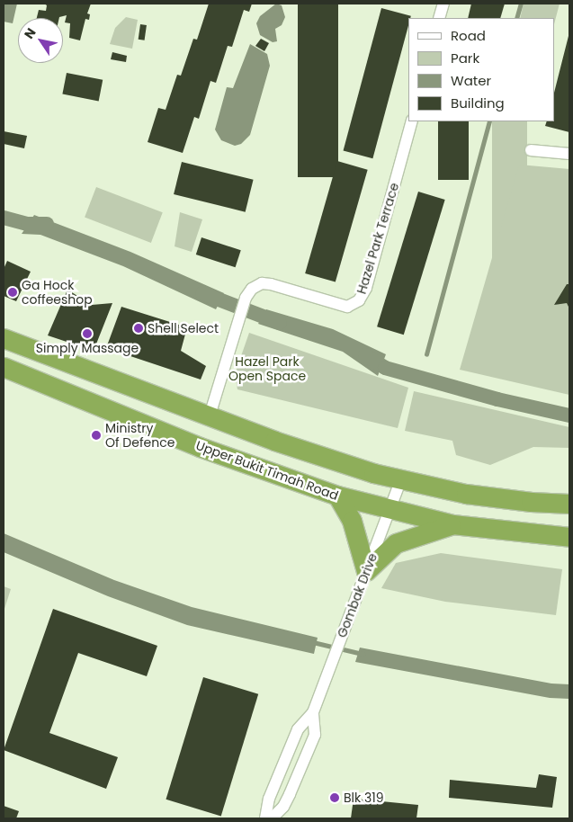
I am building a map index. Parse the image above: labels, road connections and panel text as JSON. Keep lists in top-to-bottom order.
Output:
{
  "streets": {
    "highway": ["Upper Bukit Timah Road"],
    "street": ["Hazel Park Terrace", "Gombak Drive"]
  },
  "crossings": [
    ["Upper Bukit Timah Road", "Gombak Drive"]
  ],
  "parks": ["Hazel Park Open Space"],
  "places": [
    "Ga Hock coffeeshop",
    "Shell Select",
    "Simply Massage",
    "Ministry Of Defence",
    "Blk 319"
  ],
  "legend": [
    "Road",
    "Park",
    "Water",
    "Building"
  ],
  "north": "top left"
}
